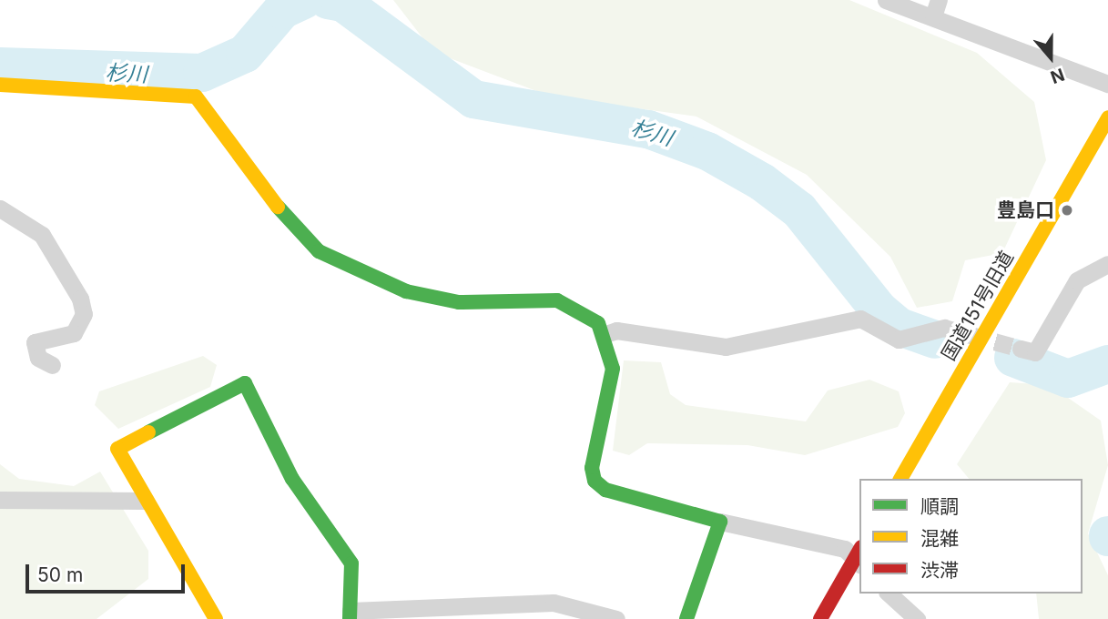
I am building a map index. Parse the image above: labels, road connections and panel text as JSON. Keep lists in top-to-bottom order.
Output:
{
  "streets": {
    "street": ["国道151号旧道"]
  },
  "water": ["杉川"],
  "places": ["豊島口"],
  "legend": ["順調", "混雑", "渋滞"],
  "scale_bar": "50 m",
  "north": "bottom"
}
